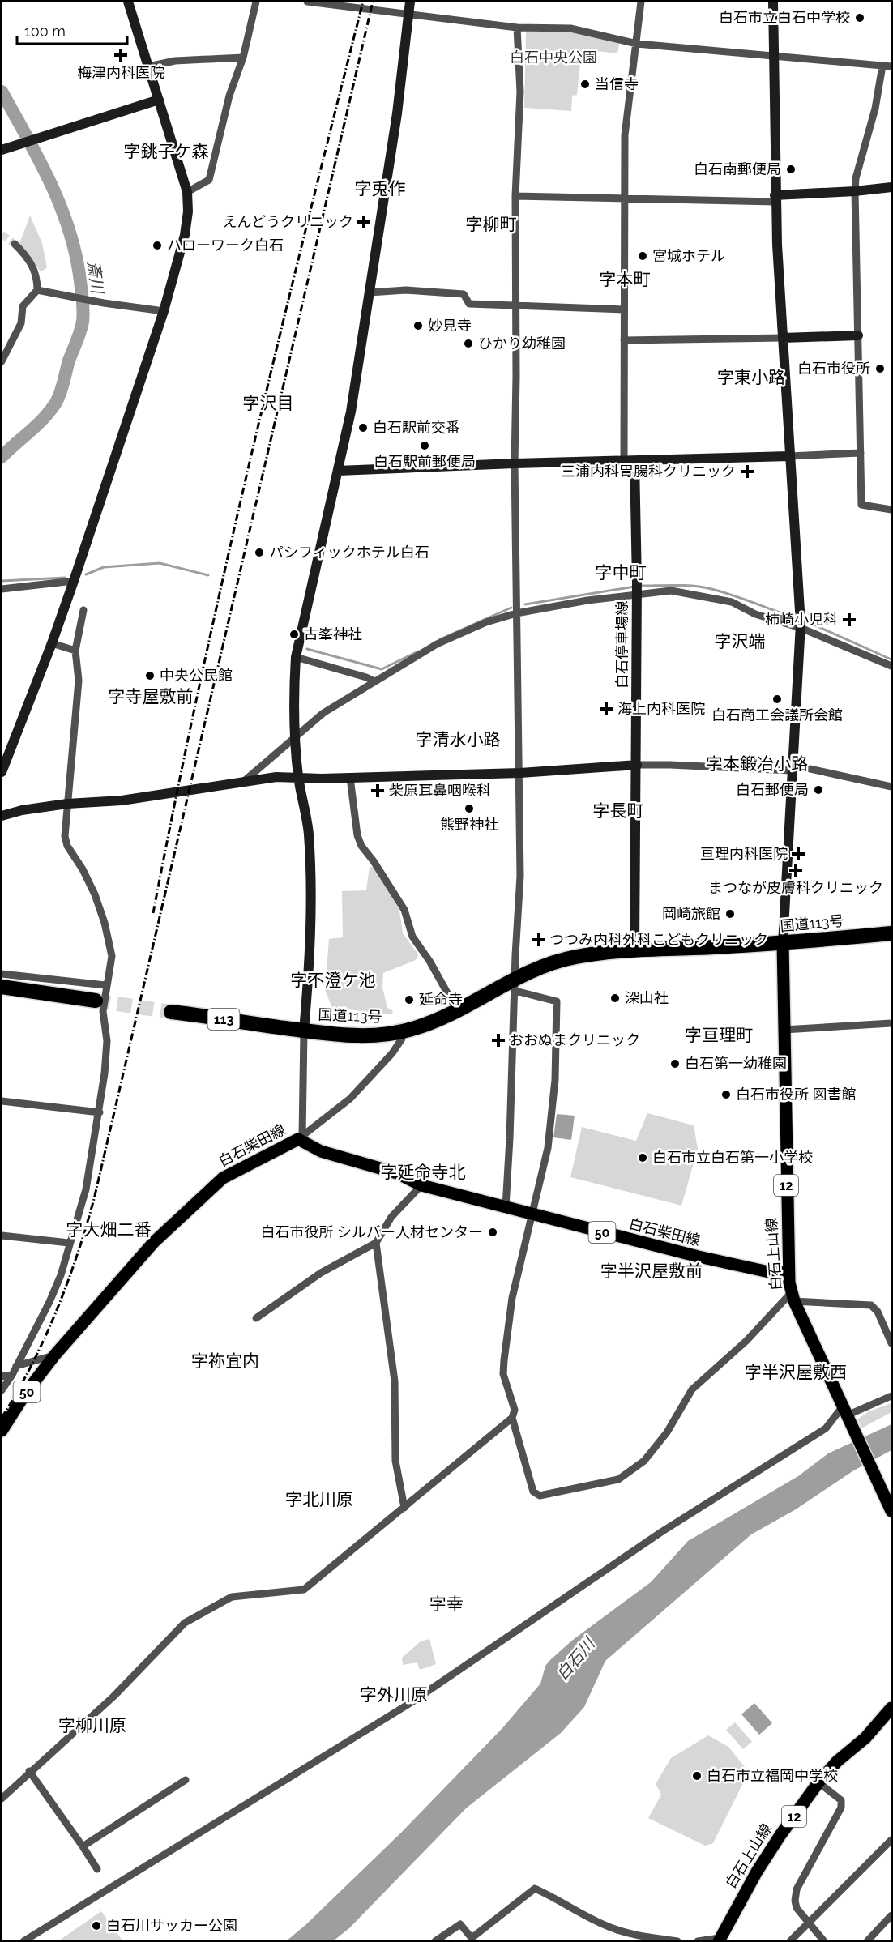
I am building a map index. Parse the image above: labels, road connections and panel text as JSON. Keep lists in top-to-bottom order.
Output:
{
  "streets": {
    "highway": ["国道113号", "113"],
    "main road": [
      "白石柴田線",
      "12",
      "50",
      "白石上山線"
    ],
    "street": ["白石停車場線"]
  },
  "crossings": [
    ["白石停車場線", "国道113号"],
    ["国道113号", "白石上山線"],
    ["白石柴田線", "白石上山線"]
  ],
  "districts": [
    "字銚子ケ森",
    "字兎作",
    "字柳町",
    "字本町",
    "字東小路",
    "字沢目",
    "字中町",
    "字沢端",
    "字寺屋敷前",
    "字清水小路",
    "字本鍛冶小路",
    "字長町",
    "字不澄ケ池",
    "字亘理町",
    "字延命寺北",
    "字大畑二番",
    "字半沢屋敷前",
    "字祢宜内",
    "字半沢屋敷西",
    "字北川原",
    "字幸",
    "字外川原",
    "字柳川原"
  ],
  "water": ["斎川", "白石川"],
  "parks": ["白石中央公園"],
  "places": {
    "other": [
      "白石市立白石中学校",
      "当信寺",
      "白石南郵便局",
      "ハローワーク白石",
      "宮城ホテル",
      "妙見寺",
      "ひかり幼稚園",
      "白石市役所",
      "白石駅前交番",
      "白石駅前郵便局",
      "パシフィックホテル白石",
      "古峯神社",
      "中央公民館",
      "白石商工会議所会館",
      "白石郵便局",
      "熊野神社",
      "岡崎旅館",
      "深山社",
      "延命寺",
      "白石第一幼稚園",
      "白石市役所 図書館",
      "白石市立白石第一小学校",
      "白石市役所 シルバー人材センター",
      "白石市立福岡中学校",
      "白石川サッカー公園"
    ],
    "health": [
      "梅津内科医院",
      "えんどうクリニック",
      "三浦内科胃腸科クリニック",
      "柿崎小児科",
      "海上内科医院",
      "柴原耳鼻咽喉科",
      "亘理内科医院",
      "まつなが皮膚科クリニック",
      "つつみ内科外科こどもクリニック",
      "おおぬまクリニック"
    ]
  },
  "scale_bar": "100 m"
}
